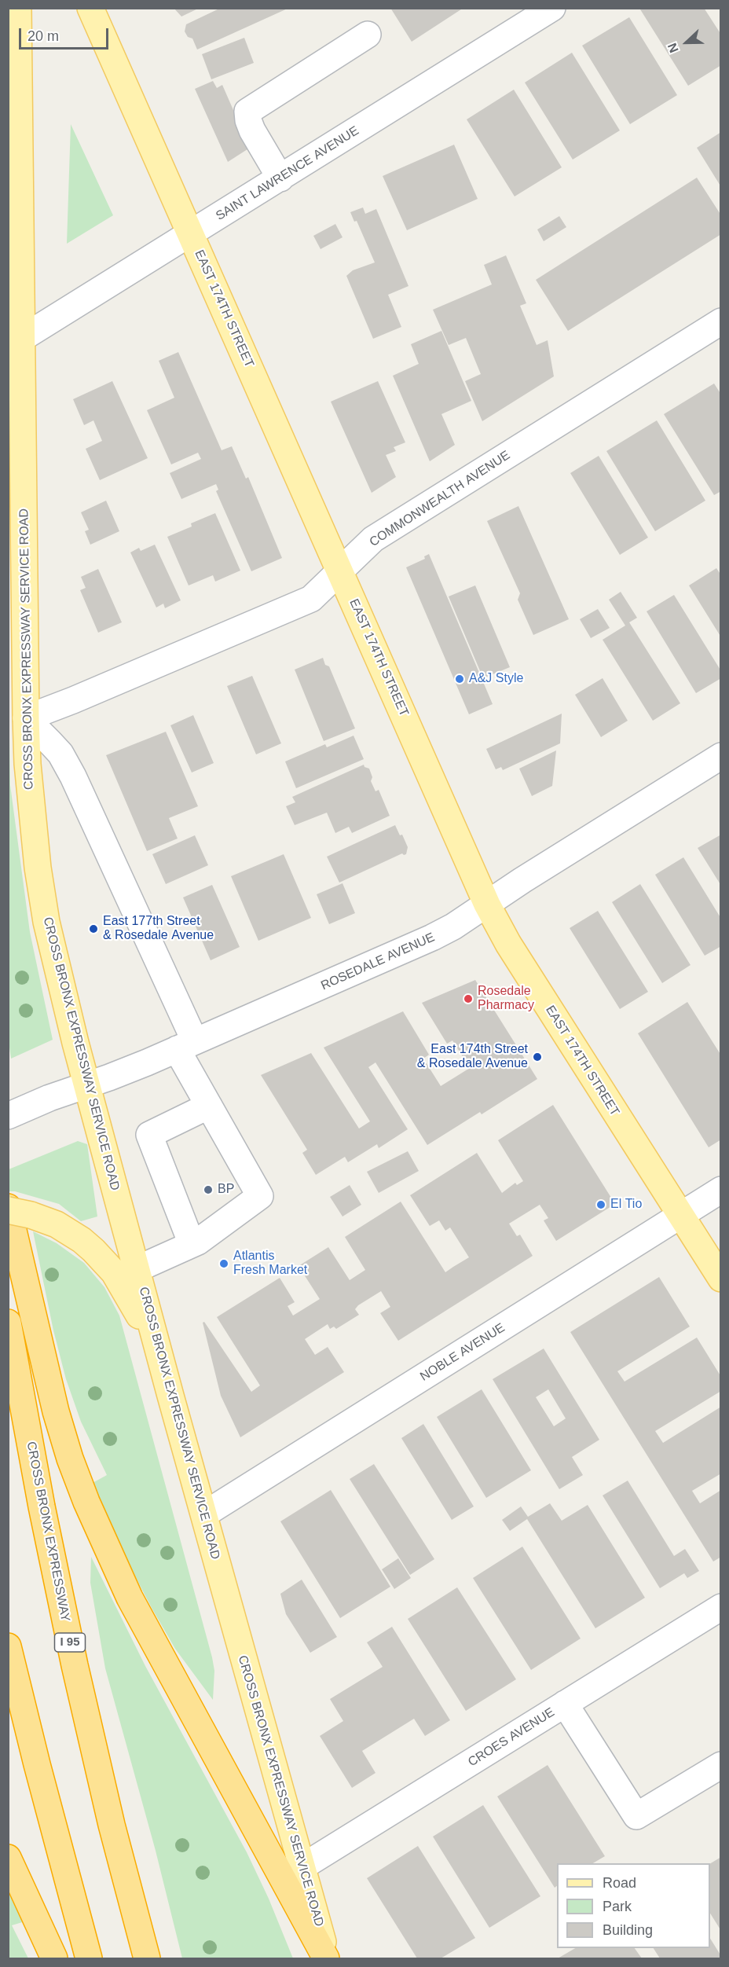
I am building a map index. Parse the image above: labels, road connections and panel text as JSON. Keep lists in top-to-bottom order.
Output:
{
  "streets": {
    "highway": ["CROSS BRONX EXPRESSWAY", "I 95"],
    "main road": ["EAST 174TH STREET", "CROSS BRONX EXPRESSWAY SERVICE ROAD"],
    "street": [
      "SAINT LAWRENCE AVENUE",
      "COMMONWEALTH AVENUE",
      "ROSEDALE AVENUE",
      "NOBLE AVENUE",
      "CROES AVENUE"
    ]
  },
  "crossings": [
    ["SAINT LAWRENCE AVENUE", "EAST 174TH STREET"],
    ["SAINT LAWRENCE AVENUE", "CROSS BRONX EXPRESSWAY SERVICE ROAD"],
    ["EAST 174TH STREET", "COMMONWEALTH AVENUE"],
    ["EAST 174TH STREET", "ROSEDALE AVENUE"],
    ["EAST 174TH STREET", "NOBLE AVENUE"],
    ["COMMONWEALTH AVENUE", "CROSS BRONX EXPRESSWAY SERVICE ROAD"],
    ["CROSS BRONX EXPRESSWAY SERVICE ROAD", "ROSEDALE AVENUE"],
    ["CROSS BRONX EXPRESSWAY SERVICE ROAD", "NOBLE AVENUE"],
    ["CROSS BRONX EXPRESSWAY SERVICE ROAD", "CROES AVENUE"]
  ],
  "places": [
    "A&J Style",
    "East 177th Street & Rosedale Avenue",
    "Rosedale Pharmacy",
    "East 174th Street & Rosedale Avenue",
    "BP",
    "El Tio",
    "Atlantis Fresh Market"
  ],
  "legend": ["Road", "Park", "Building"],
  "scale_bar": "20 m",
  "north": "left"
}
